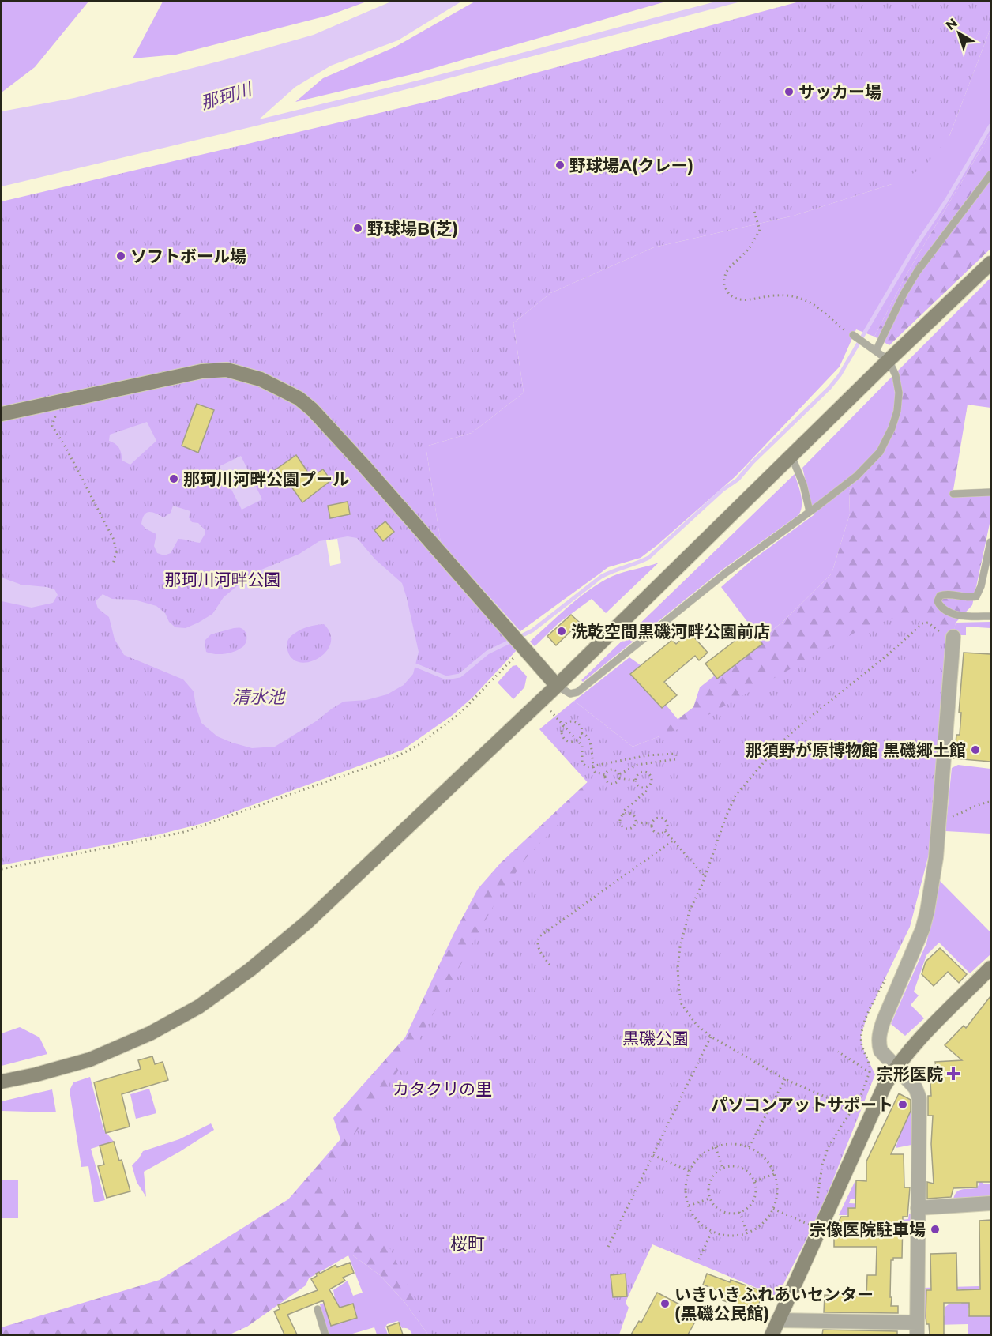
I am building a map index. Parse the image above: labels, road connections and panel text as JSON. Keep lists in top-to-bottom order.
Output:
{
  "districts": ["桜町"],
  "water": ["那珂川", "清水池"],
  "parks": ["那珂川河畔公園", "黒磯公園", "カタクリの里"],
  "places": {
    "other": [
      "サッカー場",
      "野球場A(クレー)",
      "野球場B(芝)",
      "ソフトボール場",
      "那珂川河畔公園プール",
      "洗乾空間黒磯河畔公園前店",
      "那須野が原博物館 黒磯郷土館",
      "パソコンアットサポート",
      "宗像医院駐車場",
      "いきいきふれあいセンター (黒磯公民館)"
    ],
    "health": ["宗形医院"]
  },
  "north": "top left"
}
